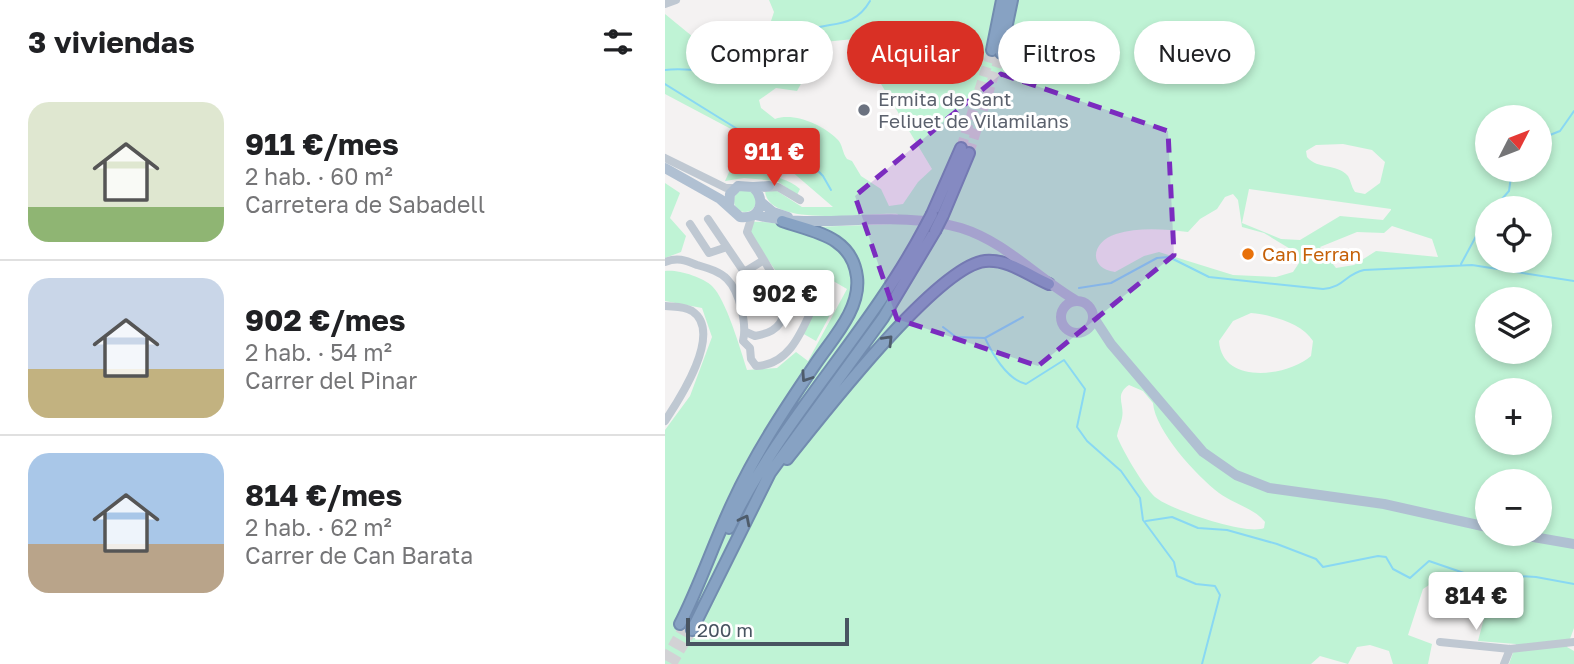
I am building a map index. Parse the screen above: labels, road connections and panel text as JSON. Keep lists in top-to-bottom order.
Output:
{
  "places": ["Ermita de Sant Feliuet de Vilamilans", "Can Ferran"],
  "scale_bar": "200 m",
  "north": "top right",
  "page": {
    "heading": "3 viviendas",
    "chip": [
      "Comprar",
      "Alquilar",
      "Filtros",
      "Nuevo"
    ],
    "list": [
      {
        "name": "911 €/mes",
        "note": "2 hab. · 60 m² · Carretera de Sabadell"
      },
      {
        "name": "902 €/mes",
        "note": "2 hab. · 54 m² · Carrer del Pinar"
      },
      {
        "name": "814 €/mes",
        "note": "2 hab. · 62 m² · Carrer de Can Barata"
      }
    ],
    "map_buttons": ["+", "−"],
    "price": ["911 €", "902 €", "814 €"],
    "scale": "200 m"
  }
}
